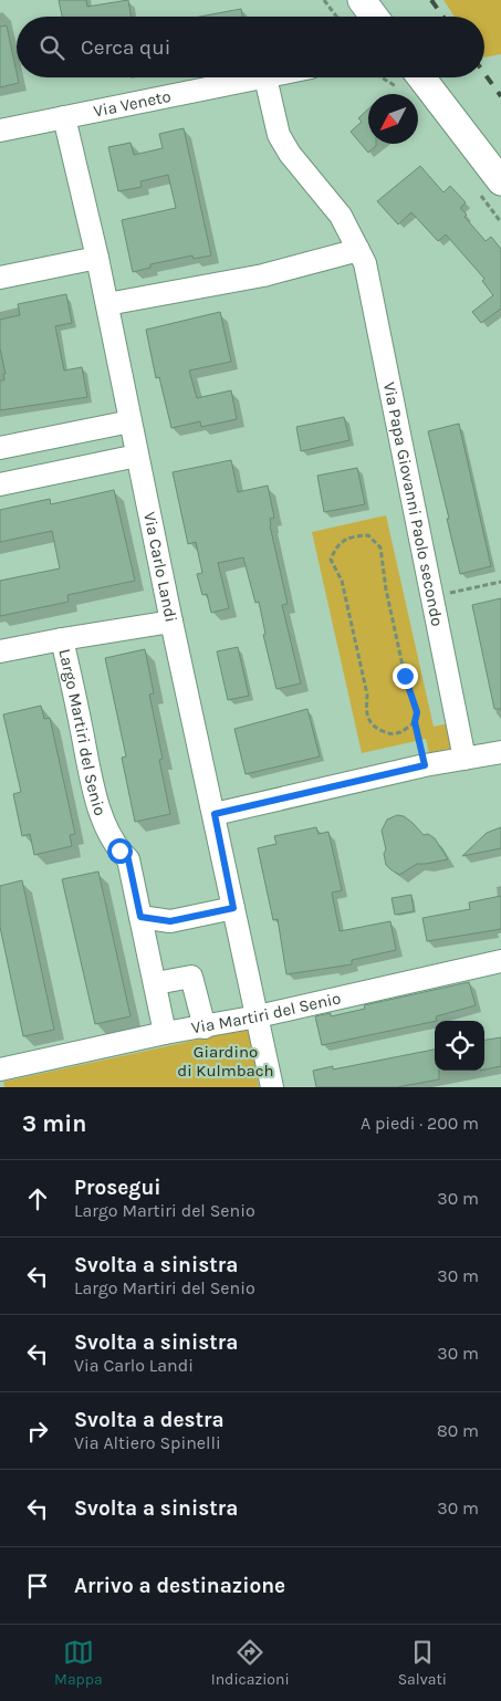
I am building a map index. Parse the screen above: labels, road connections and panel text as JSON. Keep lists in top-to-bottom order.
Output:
{
  "streets": {
    "street": [
      "Via Veneto",
      "Via Papa Giovanni Paolo secondo",
      "Via Carlo Landi",
      "Largo Martiri del Senio",
      "Via Martiri del Senio"
    ]
  },
  "crossings": [
    ["Via Veneto", "Via Carlo Landi"],
    ["Via Carlo Landi", "Via Martiri del Senio"],
    ["Largo Martiri del Senio", "Via Martiri del Senio"]
  ],
  "parks": ["Giardino di Kulmbach"],
  "north": "bottom left",
  "page": {
    "search": "Cerca qui",
    "heading": ["3 min", "A piedi · 200 m"],
    "list": [
      ["Prosegui", "Largo Martiri del Senio", "30 m"],
      ["Svolta a sinistra", "Largo Martiri del Senio", "30 m"],
      ["Svolta a sinistra", "Via Carlo Landi", "30 m"],
      ["Svolta a destra", "Via Altiero Spinelli", "80 m"],
      ["Svolta a sinistra", "30 m"],
      "Arrivo a destinazione"
    ],
    "nav": ["Mappa", "Indicazioni", "Salvati"]
  }
}
